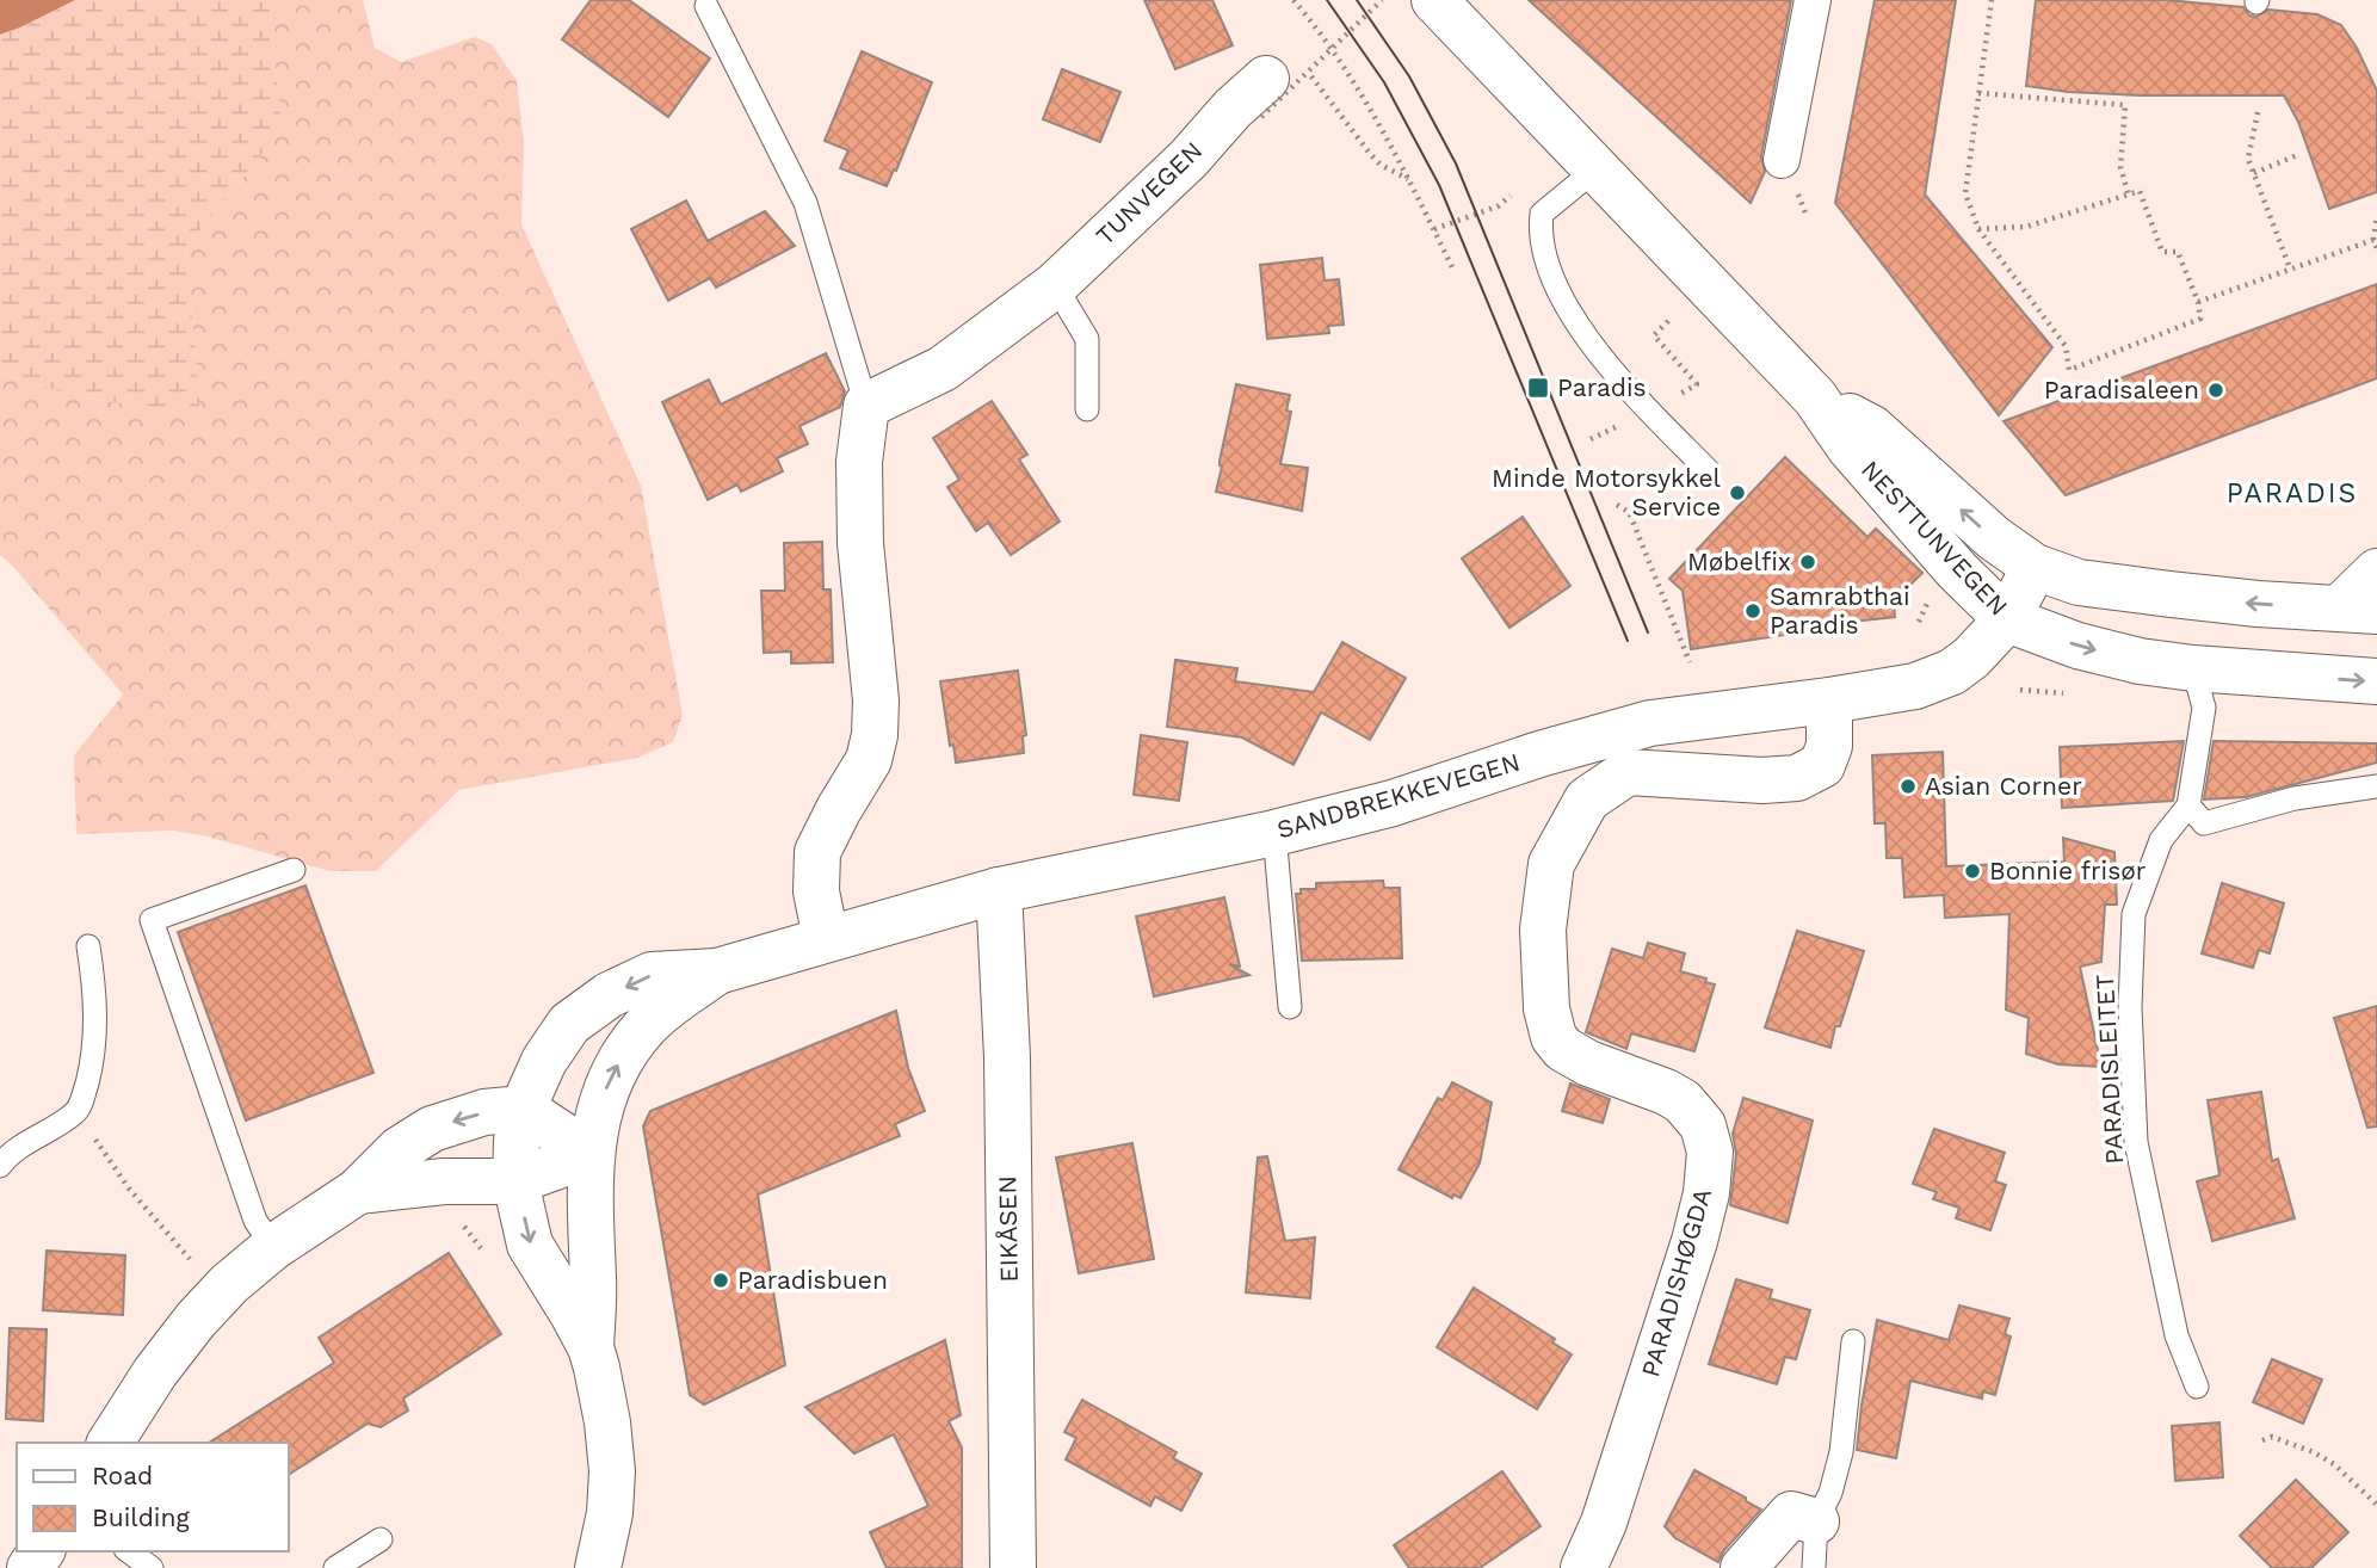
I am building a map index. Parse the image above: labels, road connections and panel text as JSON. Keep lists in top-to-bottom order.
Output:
{
  "streets": {
    "main road": [
      "TUNVEGEN",
      "NESTTUNVEGEN",
      "SANDBREKKEVEGEN",
      "EIKÅSEN",
      "PARADISHØGDA"
    ],
    "lane": ["PARADISLEITET"]
  },
  "crossings": [
    ["NESTTUNVEGEN", "SANDBREKKEVEGEN"],
    ["NESTTUNVEGEN", "PARADISLEITET"],
    ["SANDBREKKEVEGEN", "EIKÅSEN"],
    ["SANDBREKKEVEGEN", "PARADISHØGDA"]
  ],
  "districts": ["PARADIS"],
  "places": {
    "transit": ["Paradis"],
    "other": [
      "Paradisaleen",
      "Minde Motorsykkel Service",
      "Møbelfix",
      "Samrabthai Paradis",
      "Asian Corner",
      "Bonnie frisør",
      "Paradisbuen"
    ]
  },
  "legend": ["Road", "Building"]
}
